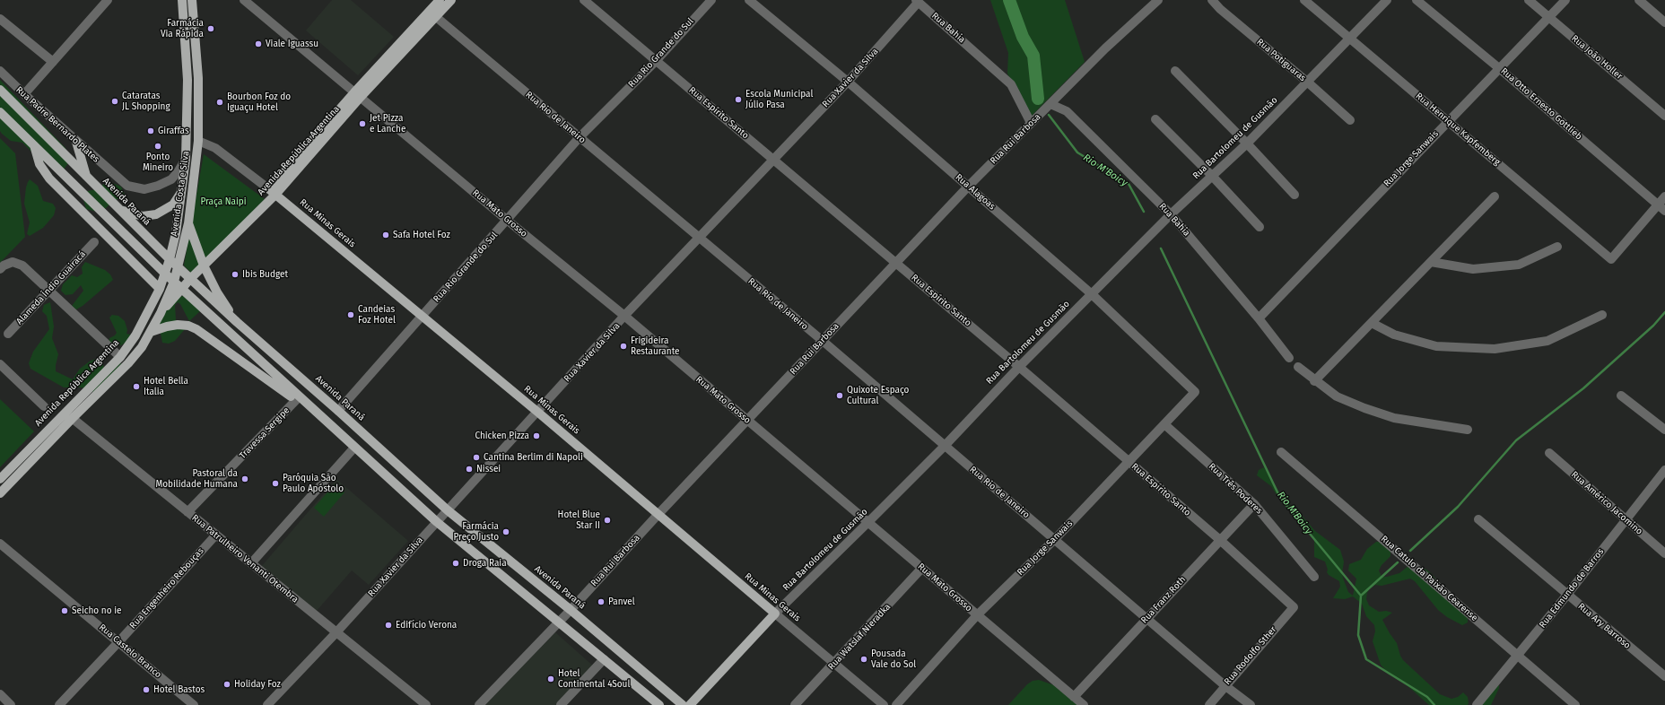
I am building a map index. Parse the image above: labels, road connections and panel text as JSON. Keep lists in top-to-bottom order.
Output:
{
  "streets": {
    "main road": [
      "Rua Bartolomeu de Gusmão",
      "Avenida República Argentina",
      "Avenida Costa e Silva",
      "Avenida Paraná",
      "Rua Minas Gerais"
    ],
    "street": [
      "Rua Bahia",
      "Rua Rio Grande do Sul",
      "Rua João Holler",
      "Rua Potiguaras",
      "Rua Xavier da Silva",
      "Rua Otto Ernesto Gottlieb",
      "Rua Espírito Santo",
      "Rua Rio de Janeiro",
      "Rua Padre Bernardo Plates",
      "Rua Henrique Kapfemberg",
      "Rua Rui Barbosa",
      "Rua Jorge Sanwais",
      "Rua Alagoas",
      "Rua Mato Grosso",
      "Alameda Índio Guairacá",
      "Travessa Sergipe",
      "Rua Três Poderes",
      "Rua Américo Jacomino",
      "Rua Patrulheiro Venanti Otembra",
      "Rua Catulo da Paixão Cearense",
      "Rua Engenheiro Rebouças",
      "Rua Edmundo de Barros",
      "Rua Franz Roth",
      "Rua Ary Barroso",
      "Rua Watslaf Nieradka",
      "Rua Castelo Branco",
      "Rua Rodolfo Sther"
    ]
  },
  "crossings": [
    ["Rua Bahia", "Rua Xavier da Silva"],
    ["Rua Bahia", "Rua Bartolomeu de Gusmão"],
    ["Rua Bahia", "Rua Rui Barbosa"],
    ["Rua Bahia", "Rua Jorge Sanwais"],
    ["Rua Rio Grande do Sul", "Rua Espírito Santo"],
    ["Rua Rio Grande do Sul", "Rua Rio de Janeiro"],
    ["Rua Rio Grande do Sul", "Avenida Paraná"],
    ["Rua Rio Grande do Sul", "Rua Mato Grosso"],
    ["Rua Rio Grande do Sul", "Rua Minas Gerais"],
    ["Rua João Holler", "Rua Jorge Sanwais"],
    ["Rua Potiguaras", "Rua Bartolomeu de Gusmão"],
    ["Rua Xavier da Silva", "Rua Espírito Santo"],
    ["Rua Xavier da Silva", "Rua Rio de Janeiro"],
    ["Rua Xavier da Silva", "Rua Alagoas"],
    ["Rua Xavier da Silva", "Avenida Paraná"],
    ["Rua Xavier da Silva", "Rua Mato Grosso"],
    ["Rua Xavier da Silva", "Rua Minas Gerais"],
    ["Rua Xavier da Silva", "Rua Patrulheiro Venanti Otembra"],
    ["Rua Otto Ernesto Gottlieb", "Rua Henrique Kapfemberg"],
    ["Rua Otto Ernesto Gottlieb", "Rua Jorge Sanwais"],
    ["Rua Espírito Santo", "Rua Bartolomeu de Gusmão"],
    ["Rua Espírito Santo", "Rua Rui Barbosa"],
    ["Rua Espírito Santo", "Rua Jorge Sanwais"],
    ["Rua Espírito Santo", "Rua Franz Roth"],
    ["Rua Espírito Santo", "Rua Rodolfo Sther"],
    ["Rua Rio de Janeiro", "Rua Bartolomeu de Gusmão"],
    ["Rua Rio de Janeiro", "Rua Rui Barbosa"],
    ["Rua Rio de Janeiro", "Avenida República Argentina"],
    ["Rua Rio de Janeiro", "Rua Jorge Sanwais"],
    ["Rua Rio de Janeiro", "Rua Franz Roth"],
    ["Rua Rio de Janeiro", "Rua Rodolfo Sther"],
    ["Rua Padre Bernardo Plates", "Avenida Costa e Silva"],
    ["Rua Henrique Kapfemberg", "Rua Bartolomeu de Gusmão"],
    ["Rua Henrique Kapfemberg", "Rua Jorge Sanwais"],
    ["Rua Bartolomeu de Gusmão", "Rua Alagoas"],
    ["Rua Bartolomeu de Gusmão", "Rua Mato Grosso"],
    ["Rua Bartolomeu de Gusmão", "Rua Minas Gerais"],
    ["Rua Rui Barbosa", "Rua Alagoas"],
    ["Rua Rui Barbosa", "Avenida Paraná"],
    ["Rua Rui Barbosa", "Rua Mato Grosso"],
    ["Rua Rui Barbosa", "Rua Minas Gerais"],
    ["Avenida República Argentina", "Avenida Costa e Silva"],
    ["Avenida República Argentina", "Avenida Paraná"],
    ["Avenida República Argentina", "Rua Mato Grosso"],
    ["Avenida República Argentina", "Rua Minas Gerais"],
    ["Avenida República Argentina", "Rua Patrulheiro Venanti Otembra"],
    ["Rua Jorge Sanwais", "Rua Alagoas"],
    ["Rua Jorge Sanwais", "Rua Mato Grosso"],
    ["Rua Jorge Sanwais", "Rua Três Poderes"],
    ["Avenida Costa e Silva", "Avenida Paraná"],
    ["Avenida Costa e Silva", "Rua Minas Gerais"],
    ["Rua Mato Grosso", "Rua Franz Roth"],
    ["Rua Mato Grosso", "Rua Watslaf Nieradka"],
    ["Rua Minas Gerais", "Rua Watslaf Nieradka"],
    ["Travessa Sergipe", "Rua Patrulheiro Venanti Otembra"],
    ["Rua Três Poderes", "Rua Franz Roth"],
    ["Rua Américo Jacomino", "Rua Edmundo de Barros"],
    ["Rua Patrulheiro Venanti Otembra", "Rua Engenheiro Rebouças"],
    ["Rua Catulo da Paixão Cearense", "Rua Edmundo de Barros"],
    ["Rua Engenheiro Rebouças", "Rua Castelo Branco"],
    ["Rua Edmundo de Barros", "Rua Ary Barroso"]
  ],
  "water": ["Rio M'Boicy"],
  "parks": ["Praça Naipi"],
  "places": [
    "Farmácia Via Rápida",
    "Viale Iguassu",
    "Escola Municipal Júlio Pasa",
    "Cataratas JL Shopping",
    "Bourbon Foz do Iguaçu Hotel",
    "Jet Pizza e Lanche",
    "Giraffas",
    "Ponto Mineiro",
    "Safa Hotel Foz",
    "Ibis Budget",
    "Candeias Foz Hotel",
    "Frigideira Restaurante",
    "Hotel Bella Italia",
    "Quixote Espaço Cultural",
    "Chicken Pizza",
    "Cantina Berlim di Napoli",
    "Nissei",
    "Pastoral da Mobilidade Humana",
    "Paróquia São Paulo Apóstolo",
    "Hotel Blue Star II",
    "Farmácia Preço Justo",
    "Droga Raia",
    "Panvel",
    "Seicho no ie",
    "Edifício Verona",
    "Pousada Vale do Sol",
    "Hotel Continental 4Soul",
    "Holiday Foz",
    "Hotel Bastos"
  ]
}
